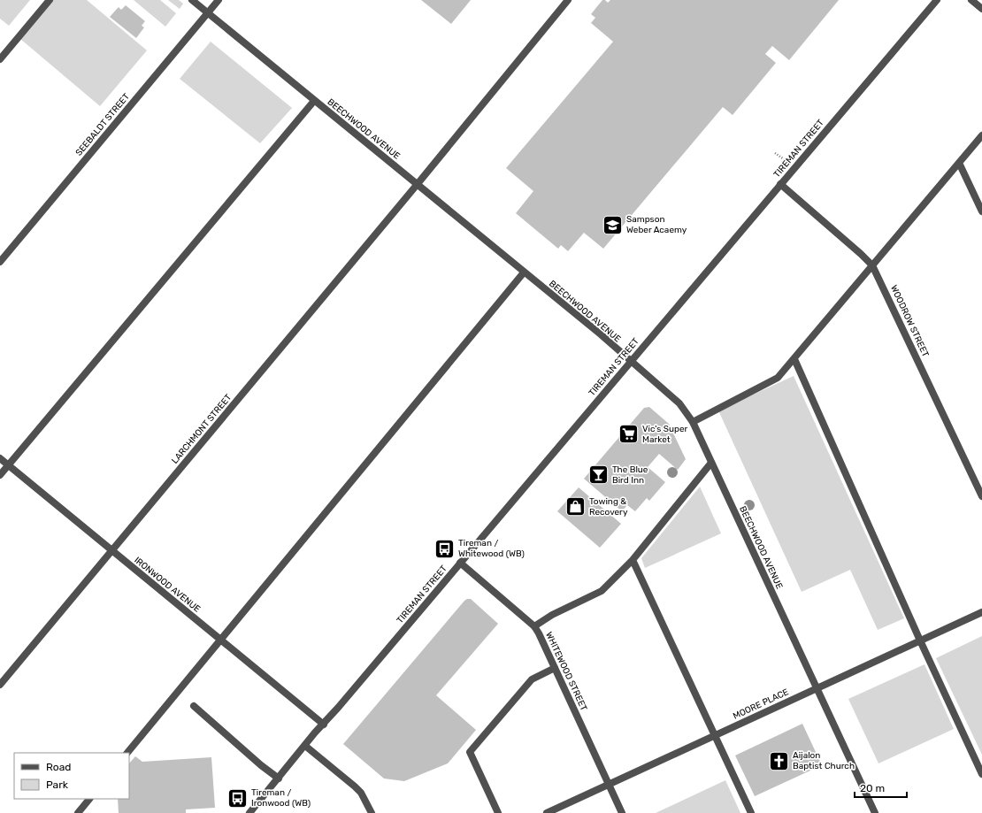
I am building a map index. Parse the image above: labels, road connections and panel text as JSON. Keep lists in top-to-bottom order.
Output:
{
  "streets": {
    "street": [
      "SEEBALDT STREET",
      "BEECHWOOD AVENUE",
      "TIREMAN STREET",
      "WOODROW STREET",
      "LARCHMONT STREET",
      "IRONWOOD AVENUE",
      "WHITEWOOD STREET",
      "MOORE PLACE"
    ]
  },
  "crossings": [
    ["SEEBALDT STREET", "BEECHWOOD AVENUE"],
    ["BEECHWOOD AVENUE", "TIREMAN STREET"],
    ["BEECHWOOD AVENUE", "LARCHMONT STREET"],
    ["BEECHWOOD AVENUE", "MOORE PLACE"],
    ["TIREMAN STREET", "WOODROW STREET"],
    ["TIREMAN STREET", "IRONWOOD AVENUE"],
    ["TIREMAN STREET", "WHITEWOOD STREET"],
    ["LARCHMONT STREET", "IRONWOOD AVENUE"],
    ["WHITEWOOD STREET", "MOORE PLACE"]
  ],
  "places": {
    "school or university": ["Sampson Weber Acaemy"],
    "supermarket": ["Vic's Super Market"],
    "bar": ["The Blue Bird Inn"],
    "shop": ["Towing & Recovery"],
    "bus stop": ["Tireman / Whitewood (WB)", "Tireman / Ironwood (WB)"],
    "church": ["Aijalon Baptist Church"]
  },
  "legend": ["Road", "Park"],
  "scale_bar": "20 m"
}
